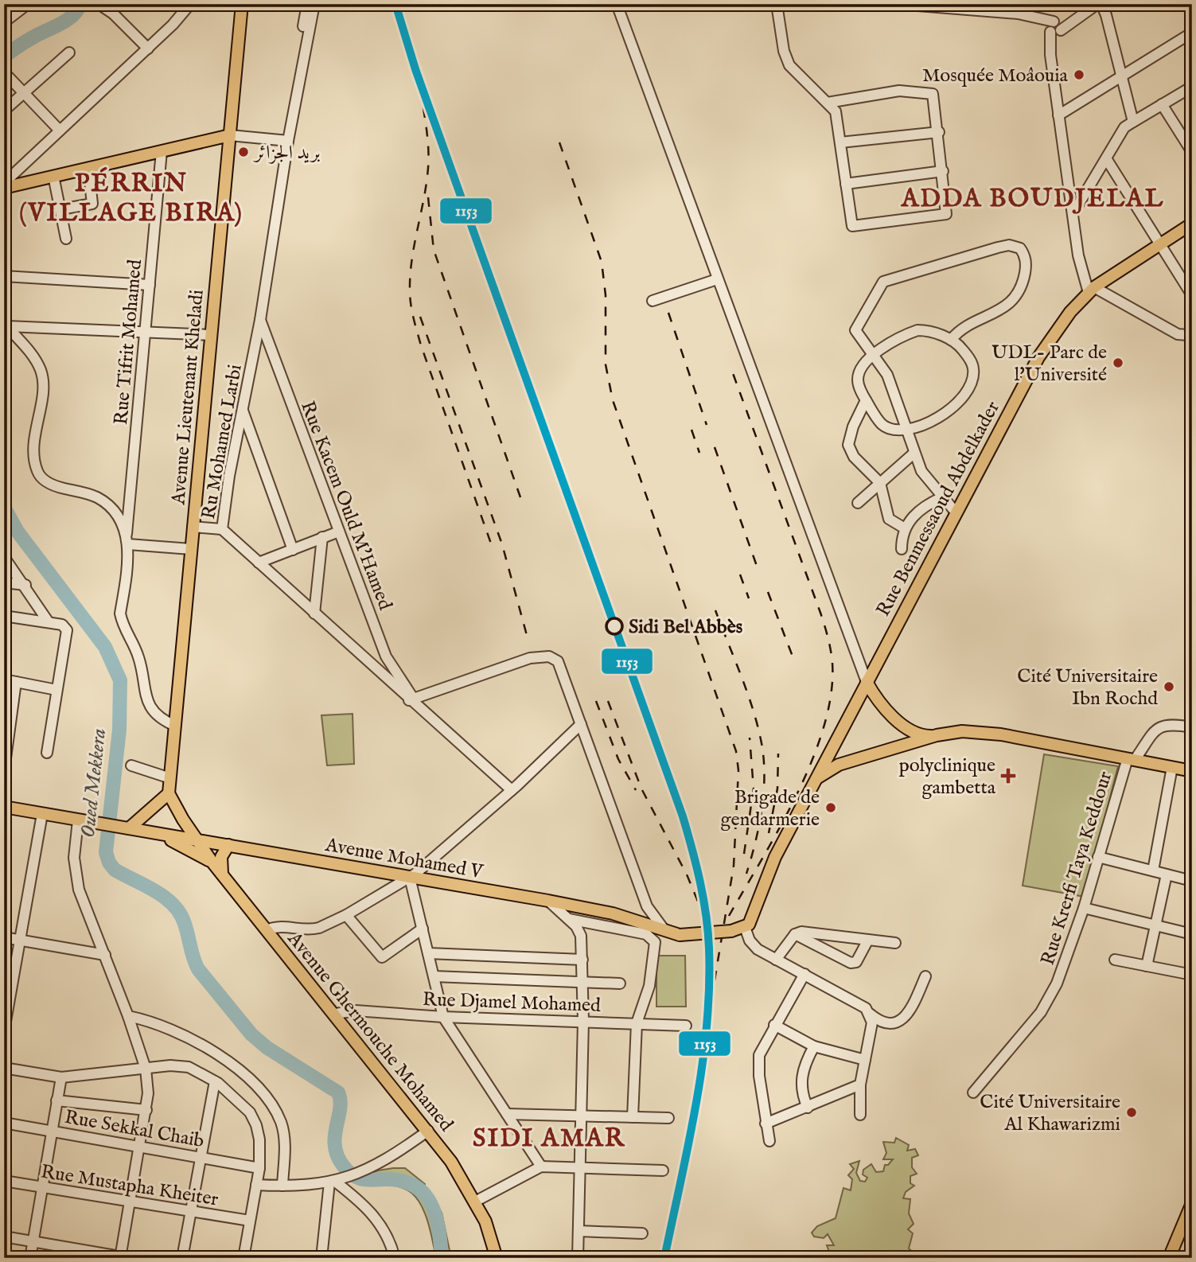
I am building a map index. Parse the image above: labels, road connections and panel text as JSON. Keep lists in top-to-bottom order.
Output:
{
  "streets": {
    "main road": [
      "Avenue Lieutenant Kheladi",
      "Rue Benmessaoud Abdelkader",
      "Avenue Mohamed V",
      "Avenue Ghermouche Mohamed"
    ],
    "street": [
      "Rue Tifrit Mohamed",
      "Ru Mohamed Larbi",
      "Rue Kacem Ould M'Hamed",
      "Rue Krerfi Taya Keddour",
      "Rue Djamel Mohamed",
      "Rue Sekkal Chaib",
      "Rue Mustapha Kheiter"
    ]
  },
  "crossings": [
    ["Rue Tifrit Mohamed", "Avenue Lieutenant Kheladi"],
    ["Avenue Lieutenant Kheladi", "Avenue Ghermouche Mohamed"],
    ["Ru Mohamed Larbi", "Rue Kacem Ould M'Hamed"],
    ["Rue Benmessaoud Abdelkader", "Avenue Mohamed V"],
    ["Avenue Mohamed V", "Avenue Ghermouche Mohamed"],
    ["Rue Djamel Mohamed", "Avenue Ghermouche Mohamed"]
  ],
  "districts": ["PÉRRIN (VILLAGE BIRA)", "ADDA BOUDJELAL", "SIDI AMAR"],
  "water": ["Oued Mekkera"],
  "places": {
    "other": [
      "Mosquée Moâouia",
      "بريد الجزائر",
      "UDL- Parc de l'Université",
      "Sidi Bel Abbès",
      "Cité Universitaire Ibn Rochd",
      "Brigade de gendarmerie",
      "Cité Universitaire Al Khawarizmi"
    ],
    "health": ["polyclinique gambetta"]
  },
  "lines": ["transit line 1153"]
}
